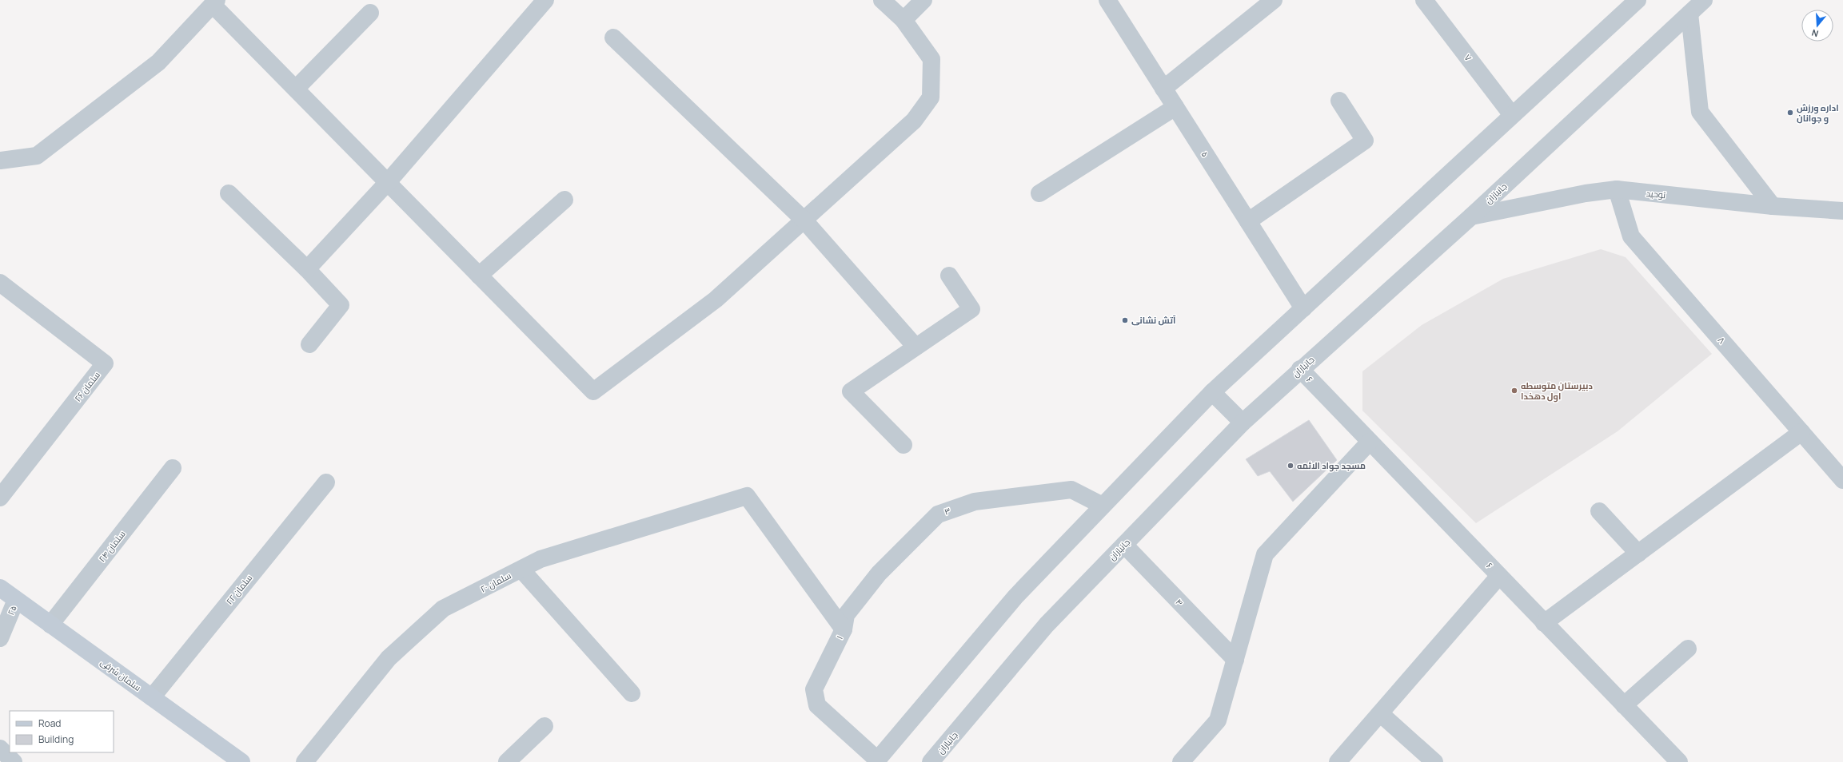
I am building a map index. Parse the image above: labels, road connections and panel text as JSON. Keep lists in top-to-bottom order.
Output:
{
  "streets": {
    "main road": ["سلمان شرقی"],
    "street": [
      "۷",
      "۵",
      "جانبازان",
      "توحید",
      "۸",
      "۶",
      "سلمان ۲۶",
      "۳",
      "سلمان ۲۴",
      "سلمان ۲۰",
      "سلمان ۲۲",
      "۴",
      "۲۵",
      "۱"
    ]
  },
  "crossings": [
    ["جانبازان", "توحید"],
    ["جانبازان", "۶"],
    ["جانبازان", "۴"],
    ["توحید", "۸"],
    ["۳", "۱"],
    ["سلمان ۲۴", "سلمان شرقی"],
    ["سلمان ۲۰", "۱"],
    ["سلمان ۲۲", "سلمان شرقی"],
    ["۲۵", "سلمان شرقی"]
  ],
  "places": [
    "اداره ورزش و جوانان",
    "آتش نشانی",
    "دبیرستان متوسطه اول دهخدا",
    "مسجد جواد الائمه"
  ],
  "legend": ["Road", "Building"],
  "north": "bottom"
}
